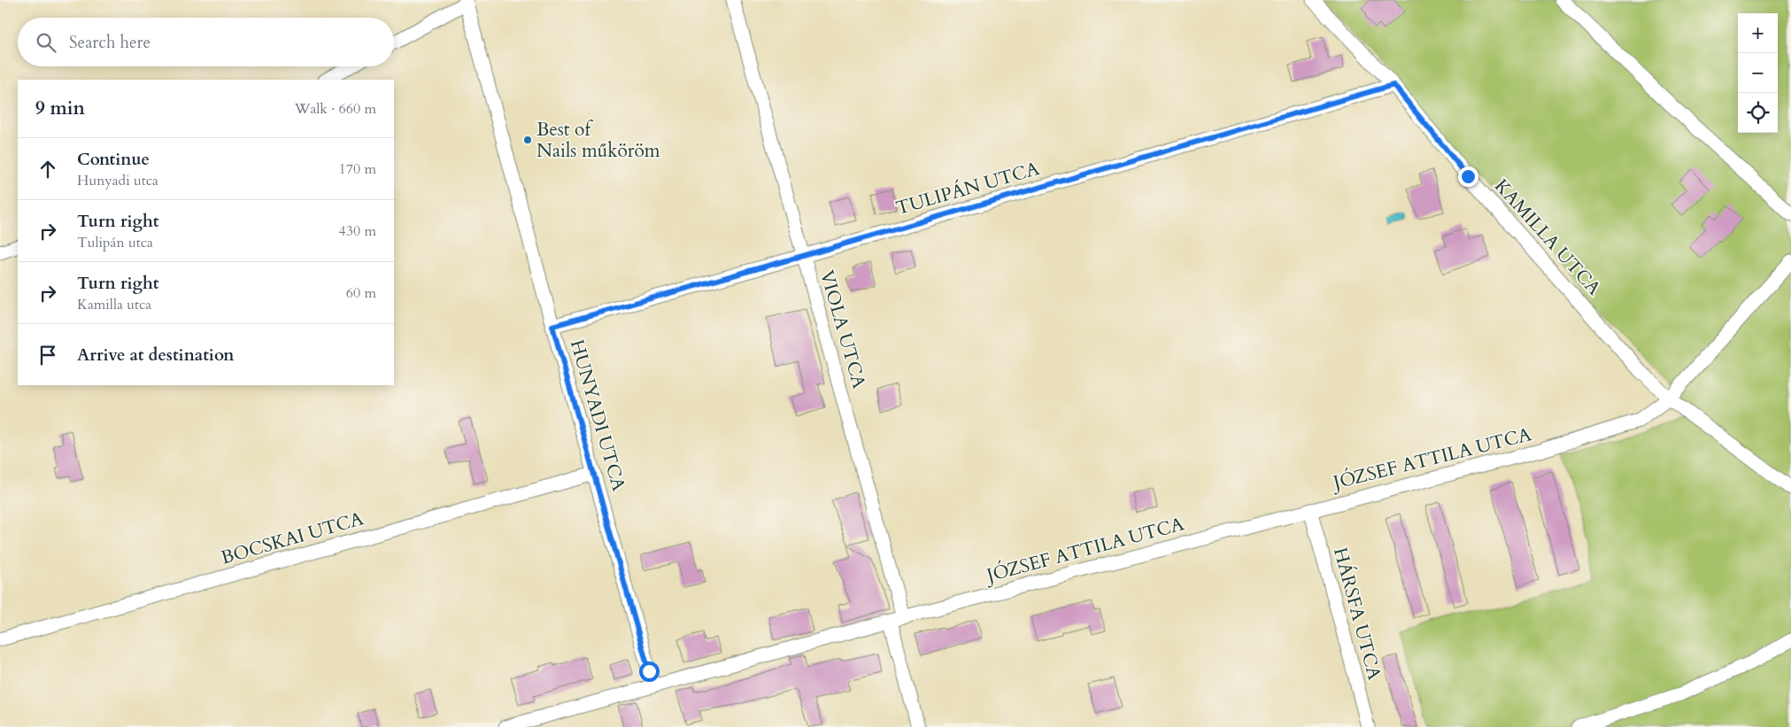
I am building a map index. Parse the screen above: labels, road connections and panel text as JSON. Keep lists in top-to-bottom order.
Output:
{
  "streets": {
    "street": [
      "TULIPÁN UTCA",
      "KAMILLA UTCA",
      "VIOLA UTCA",
      "HUNYADI UTCA",
      "JÓZSEF ATTILA UTCA",
      "BOCSKAI UTCA",
      "HÁRSFA UTCA"
    ]
  },
  "crossings": [
    ["TULIPÁN UTCA", "KAMILLA UTCA"],
    ["TULIPÁN UTCA", "VIOLA UTCA"],
    ["TULIPÁN UTCA", "HUNYADI UTCA"],
    ["KAMILLA UTCA", "JÓZSEF ATTILA UTCA"],
    ["VIOLA UTCA", "JÓZSEF ATTILA UTCA"],
    ["HUNYADI UTCA", "JÓZSEF ATTILA UTCA"],
    ["HUNYADI UTCA", "BOCSKAI UTCA"],
    ["JÓZSEF ATTILA UTCA", "HÁRSFA UTCA"]
  ],
  "places": ["Best of Nails műköröm"],
  "page": {
    "map_buttons": ["+", "−"],
    "search": "Search here",
    "heading": ["9 min", "Walk · 660 m"],
    "list": [
      ["Continue", "Hunyadi utca", "170 m"],
      ["Turn right", "Tulipán utca", "430 m"],
      ["Turn right", "Kamilla utca", "60 m"],
      "Arrive at destination"
    ]
  }
}
